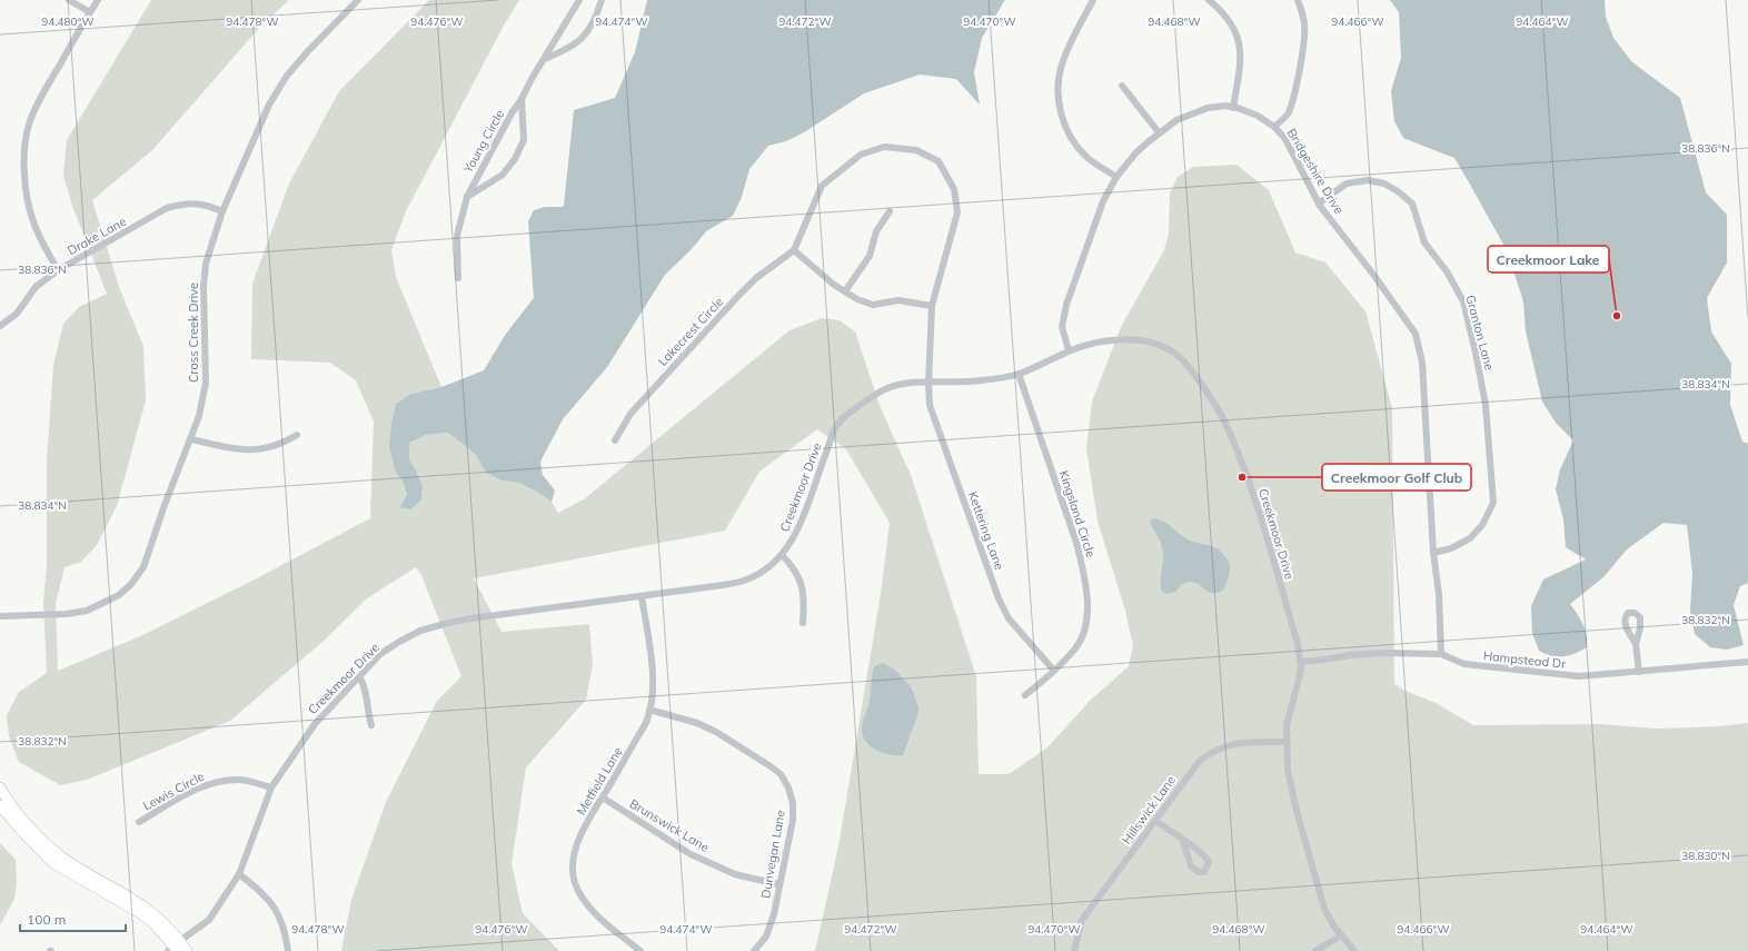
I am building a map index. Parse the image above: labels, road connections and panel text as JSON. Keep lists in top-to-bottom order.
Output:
{
  "streets": {
    "street": [
      "Young Circle",
      "Bridgeshire Drive",
      "Drake Lane",
      "Lakecrest Circle",
      "Cross Creek Drive",
      "Granton Lane",
      "Creekmoor Drive",
      "Kingsland Circle",
      "Kettering Lane",
      "Hampstead Dr",
      "Metfield Lane",
      "Lewis Circle",
      "Hillswick Lane",
      "Brunswick Lane",
      "Dunvegan Lane"
    ]
  },
  "crossings": [
    ["Bridgeshire Drive", "Granton Lane"],
    ["Bridgeshire Drive", "Creekmoor Drive"],
    ["Bridgeshire Drive", "Hampstead Dr"],
    ["Drake Lane", "Cross Creek Drive"],
    ["Creekmoor Drive", "Kingsland Circle"],
    ["Creekmoor Drive", "Kettering Lane"],
    ["Creekmoor Drive", "Hampstead Dr"],
    ["Creekmoor Drive", "Metfield Lane"],
    ["Creekmoor Drive", "Lewis Circle"],
    ["Creekmoor Drive", "Hillswick Lane"],
    ["Kingsland Circle", "Kettering Lane"],
    ["Metfield Lane", "Brunswick Lane"],
    ["Metfield Lane", "Dunvegan Lane"],
    ["Brunswick Lane", "Dunvegan Lane"]
  ],
  "places": ["Creekmoor Lake", "Creekmoor Golf Club"],
  "scale_bar": "100 m",
  "coordinates": [
    "94.480°W",
    "94.478°W",
    "94.476°W",
    "94.474°W",
    "94.472°W",
    "94.470°W",
    "94.468°W",
    "94.466°W",
    "94.464°W",
    "38.836°N",
    "38.834°N",
    "38.832°N",
    "38.830°N"
  ]
}
